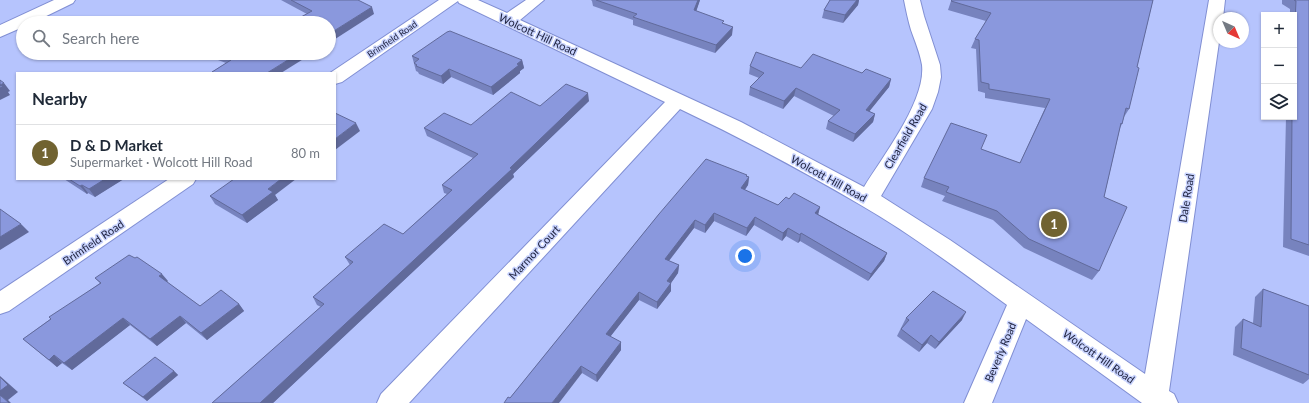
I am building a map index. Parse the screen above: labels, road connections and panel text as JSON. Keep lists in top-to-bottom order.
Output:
{
  "streets": {
    "street": [
      "Wolcott Hill Road",
      "Brimfield Road",
      "Clearfield Road",
      "Dale Road",
      "Marmor Court",
      "Beverly Road"
    ]
  },
  "crossings": [
    ["Wolcott Hill Road", "Clearfield Road"],
    ["Wolcott Hill Road", "Dale Road"],
    ["Wolcott Hill Road", "Marmor Court"],
    ["Wolcott Hill Road", "Beverly Road"]
  ],
  "north": "bottom right",
  "page": {
    "map_buttons": ["+", "−"],
    "search": "Search here",
    "heading": "Nearby",
    "list": [
      {
        "mark": "1",
        "name": "D & D Market",
        "note": "Supermarket · Wolcott Hill Road",
        "value": "80 m"
      }
    ],
    "pins": "1"
  }
}
